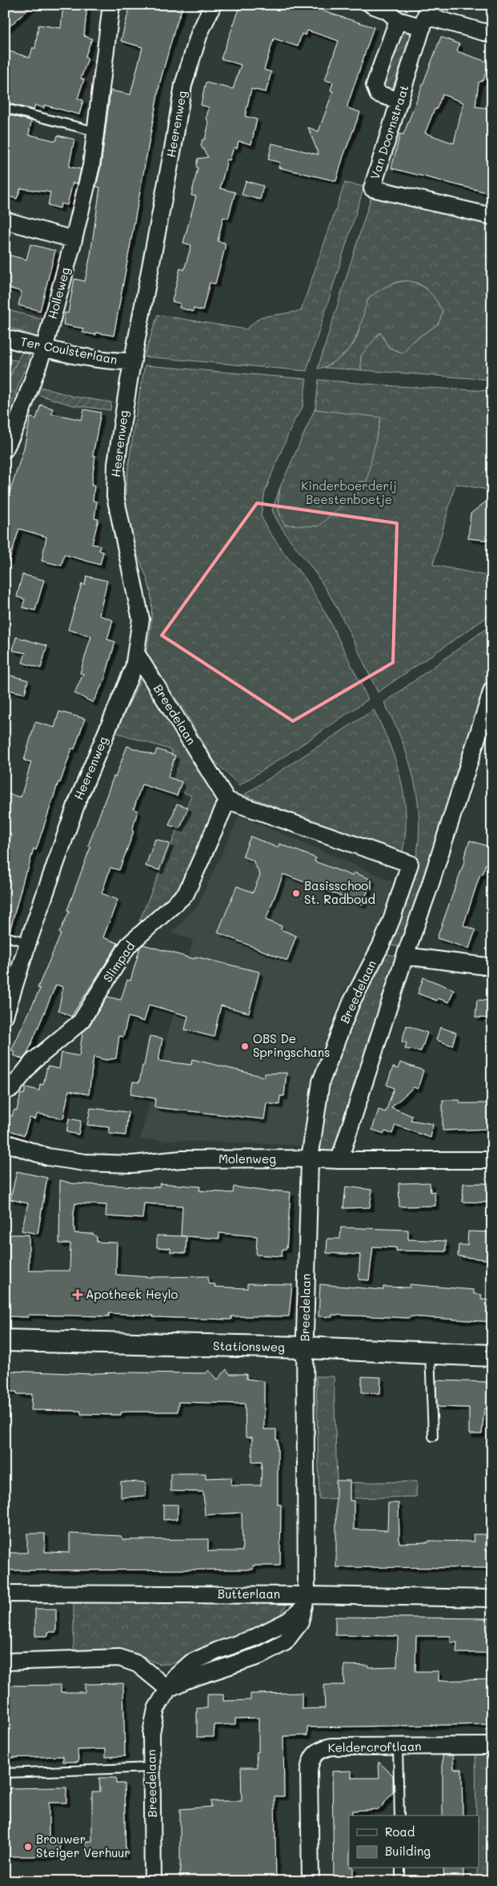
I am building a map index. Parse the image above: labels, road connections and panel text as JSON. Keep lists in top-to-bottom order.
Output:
{
  "streets": {
    "street": [
      "Heerenweg",
      "Van Doornstraat",
      "Holleweg",
      "Ter Coulsterlaan",
      "Breedelaan",
      "Slimpad",
      "Molenweg",
      "Stationsweg",
      "Butterlaan",
      "Keldercroftlaan"
    ]
  },
  "crossings": [
    ["Heerenweg", "Ter Coulsterlaan"],
    ["Heerenweg", "Breedelaan"],
    ["Holleweg", "Ter Coulsterlaan"],
    ["Breedelaan", "Slimpad"],
    ["Breedelaan", "Molenweg"],
    ["Breedelaan", "Stationsweg"],
    ["Breedelaan", "Butterlaan"]
  ],
  "parks": ["Kinderboerderij Beestenboetje"],
  "places": {
    "other": ["Basisschool St. Radboud", "OBS De Springschans", "Brouwer Steiger Verhuur"],
    "health": ["Apotheek Heylo"]
  },
  "legend": ["Road", "Building"]
}
